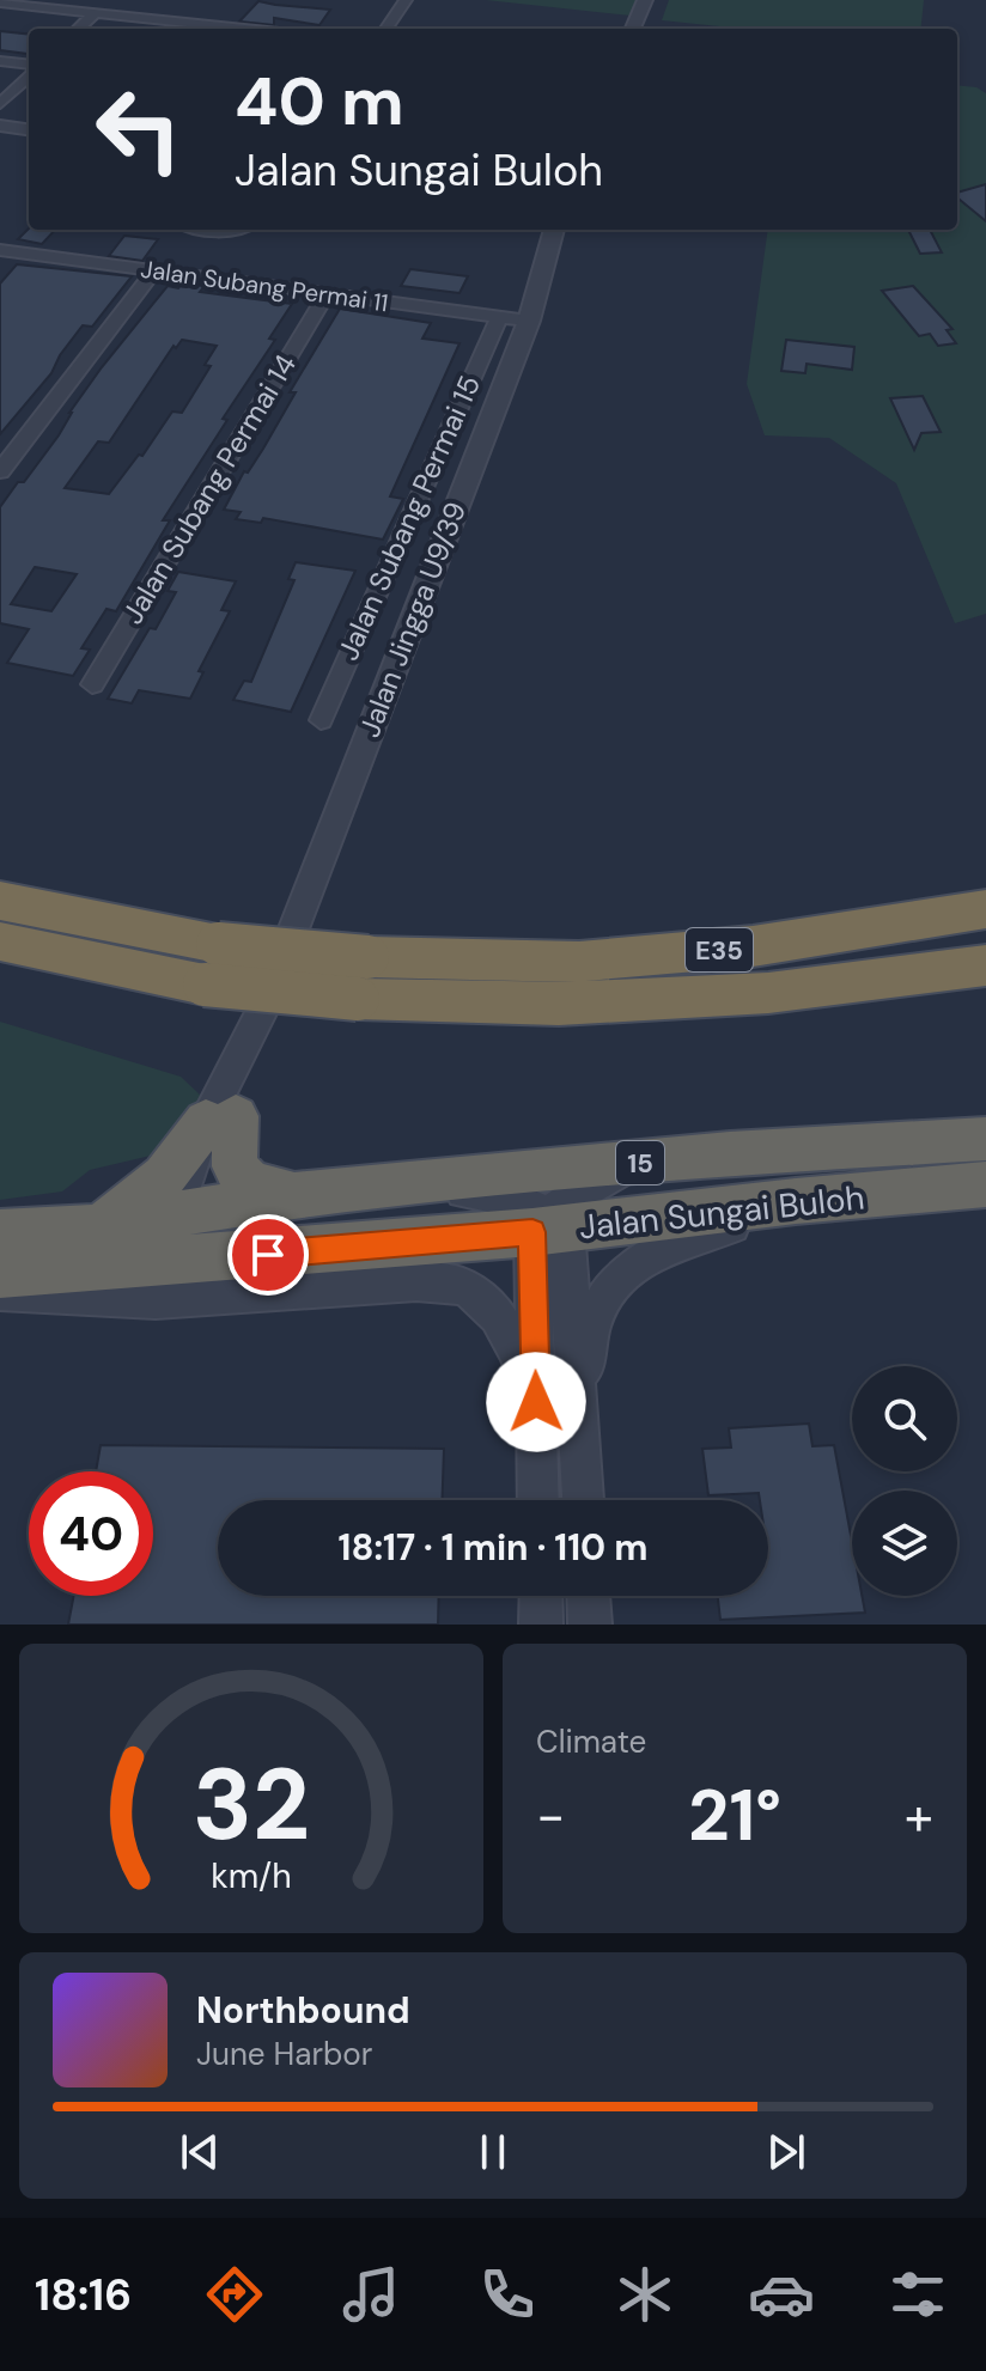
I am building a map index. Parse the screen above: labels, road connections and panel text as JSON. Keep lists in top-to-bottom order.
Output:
{
  "streets": {
    "highway": ["E35", "15", "Jalan Sungai Buloh"],
    "street": [
      "Jalan Subang Permai 11",
      "Jalan Subang Permai 14",
      "Jalan Subang Permai 15",
      "Jalan Jingga U9/39"
    ]
  },
  "crossings": [
    ["Jalan Subang Permai 11", "Jalan Subang Permai 14"],
    ["Jalan Subang Permai 11", "Jalan Subang Permai 15"],
    ["Jalan Subang Permai 11", "Jalan Jingga U9/39"],
    ["Jalan Jingga U9/39", "Jalan Sungai Buloh"]
  ],
  "page": {
    "turn": ["40 m", "Jalan Sungai Buloh"],
    "limit": "40",
    "trip": "18:17 · 1 min · 110 m",
    "tile": "Climate",
    "heat": ["−", "21°", "+"],
    "song": ["Northbound", "June Harbor"],
    "tabs": "18:16",
    "gauge": ["32", "km/h"]
  }
}
